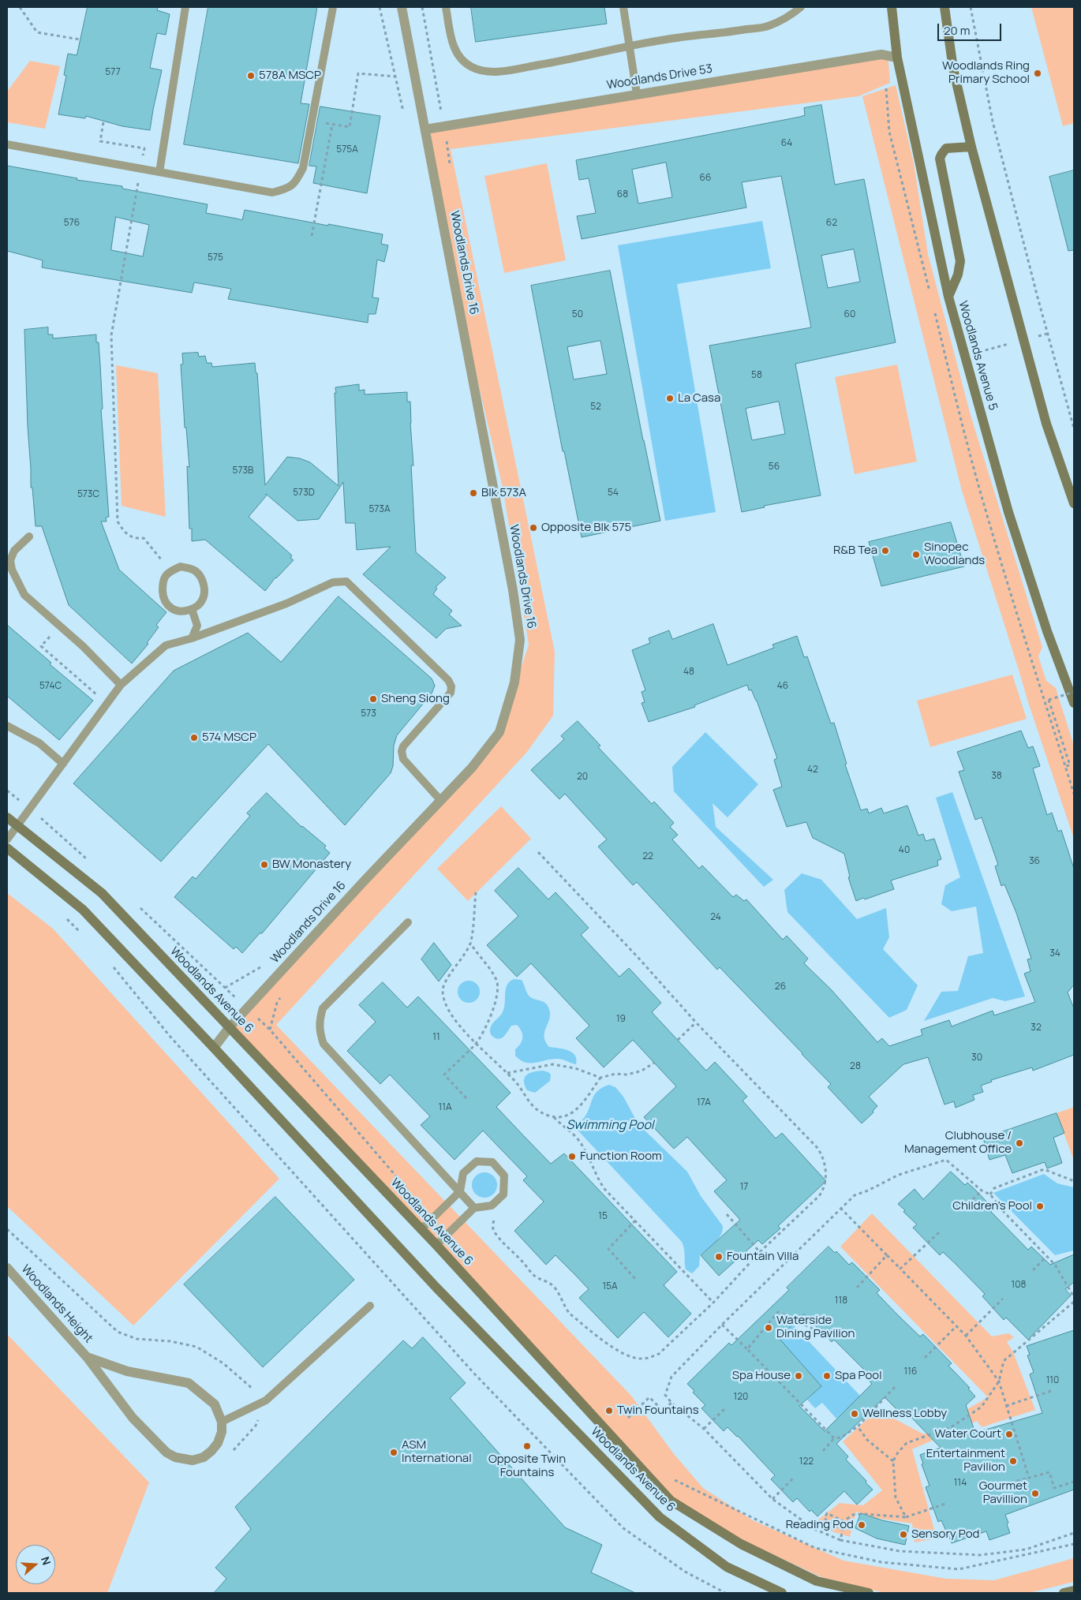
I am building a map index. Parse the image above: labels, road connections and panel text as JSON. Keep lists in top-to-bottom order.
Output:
{
  "streets": {
    "street": [
      "Woodlands Drive 53",
      "Woodlands Drive 16",
      "Woodlands Avenue 5",
      "Woodlands Avenue 6",
      "Woodlands Height"
    ]
  },
  "crossings": [
    ["Woodlands Drive 53", "Woodlands Drive 16"],
    ["Woodlands Drive 53", "Woodlands Avenue 5"],
    ["Woodlands Drive 16", "Woodlands Avenue 6"]
  ],
  "water": ["Swimming Pool"],
  "places": [
    "Woodlands Ring Primary School",
    "578A MSCP",
    "La Casa",
    "Blk 573A",
    "Opposite Blk 575",
    "R&B Tea",
    "Sinopec Woodlands",
    "Sheng Siong",
    "574 MSCP",
    "BW Monastery",
    "Clubhouse / Management Office",
    "Function Room",
    "Children's Pool",
    "Fountain Villa",
    "Waterside Dining Pavilion",
    "Spa House",
    "Spa Pool",
    "Twin Fountains",
    "Wellness Lobby",
    "Water Court",
    "Opposite Twin Fountains",
    "ASM International",
    "Entertainment Pavilion",
    "Gourmet Pavillion",
    "Reading Pod",
    "Sensory Pod"
  ],
  "house_numbers": [
    "577",
    "64",
    "575A",
    "66",
    "68",
    "576",
    "62",
    "575",
    "50",
    "60",
    "58",
    "52",
    "56",
    "573B",
    "573D",
    "54",
    "573C",
    "573A",
    "48",
    "574C",
    "46",
    "573",
    "42",
    "38",
    "20",
    "40",
    "22",
    "36",
    "24",
    "34",
    "26",
    "19",
    "32",
    "11",
    "30",
    "28",
    "17A",
    "11A",
    "17",
    "15",
    "108",
    "15A",
    "118",
    "116",
    "110",
    "120",
    "122",
    "114"
  ],
  "scale_bar": "20 m",
  "north": "right"
}
